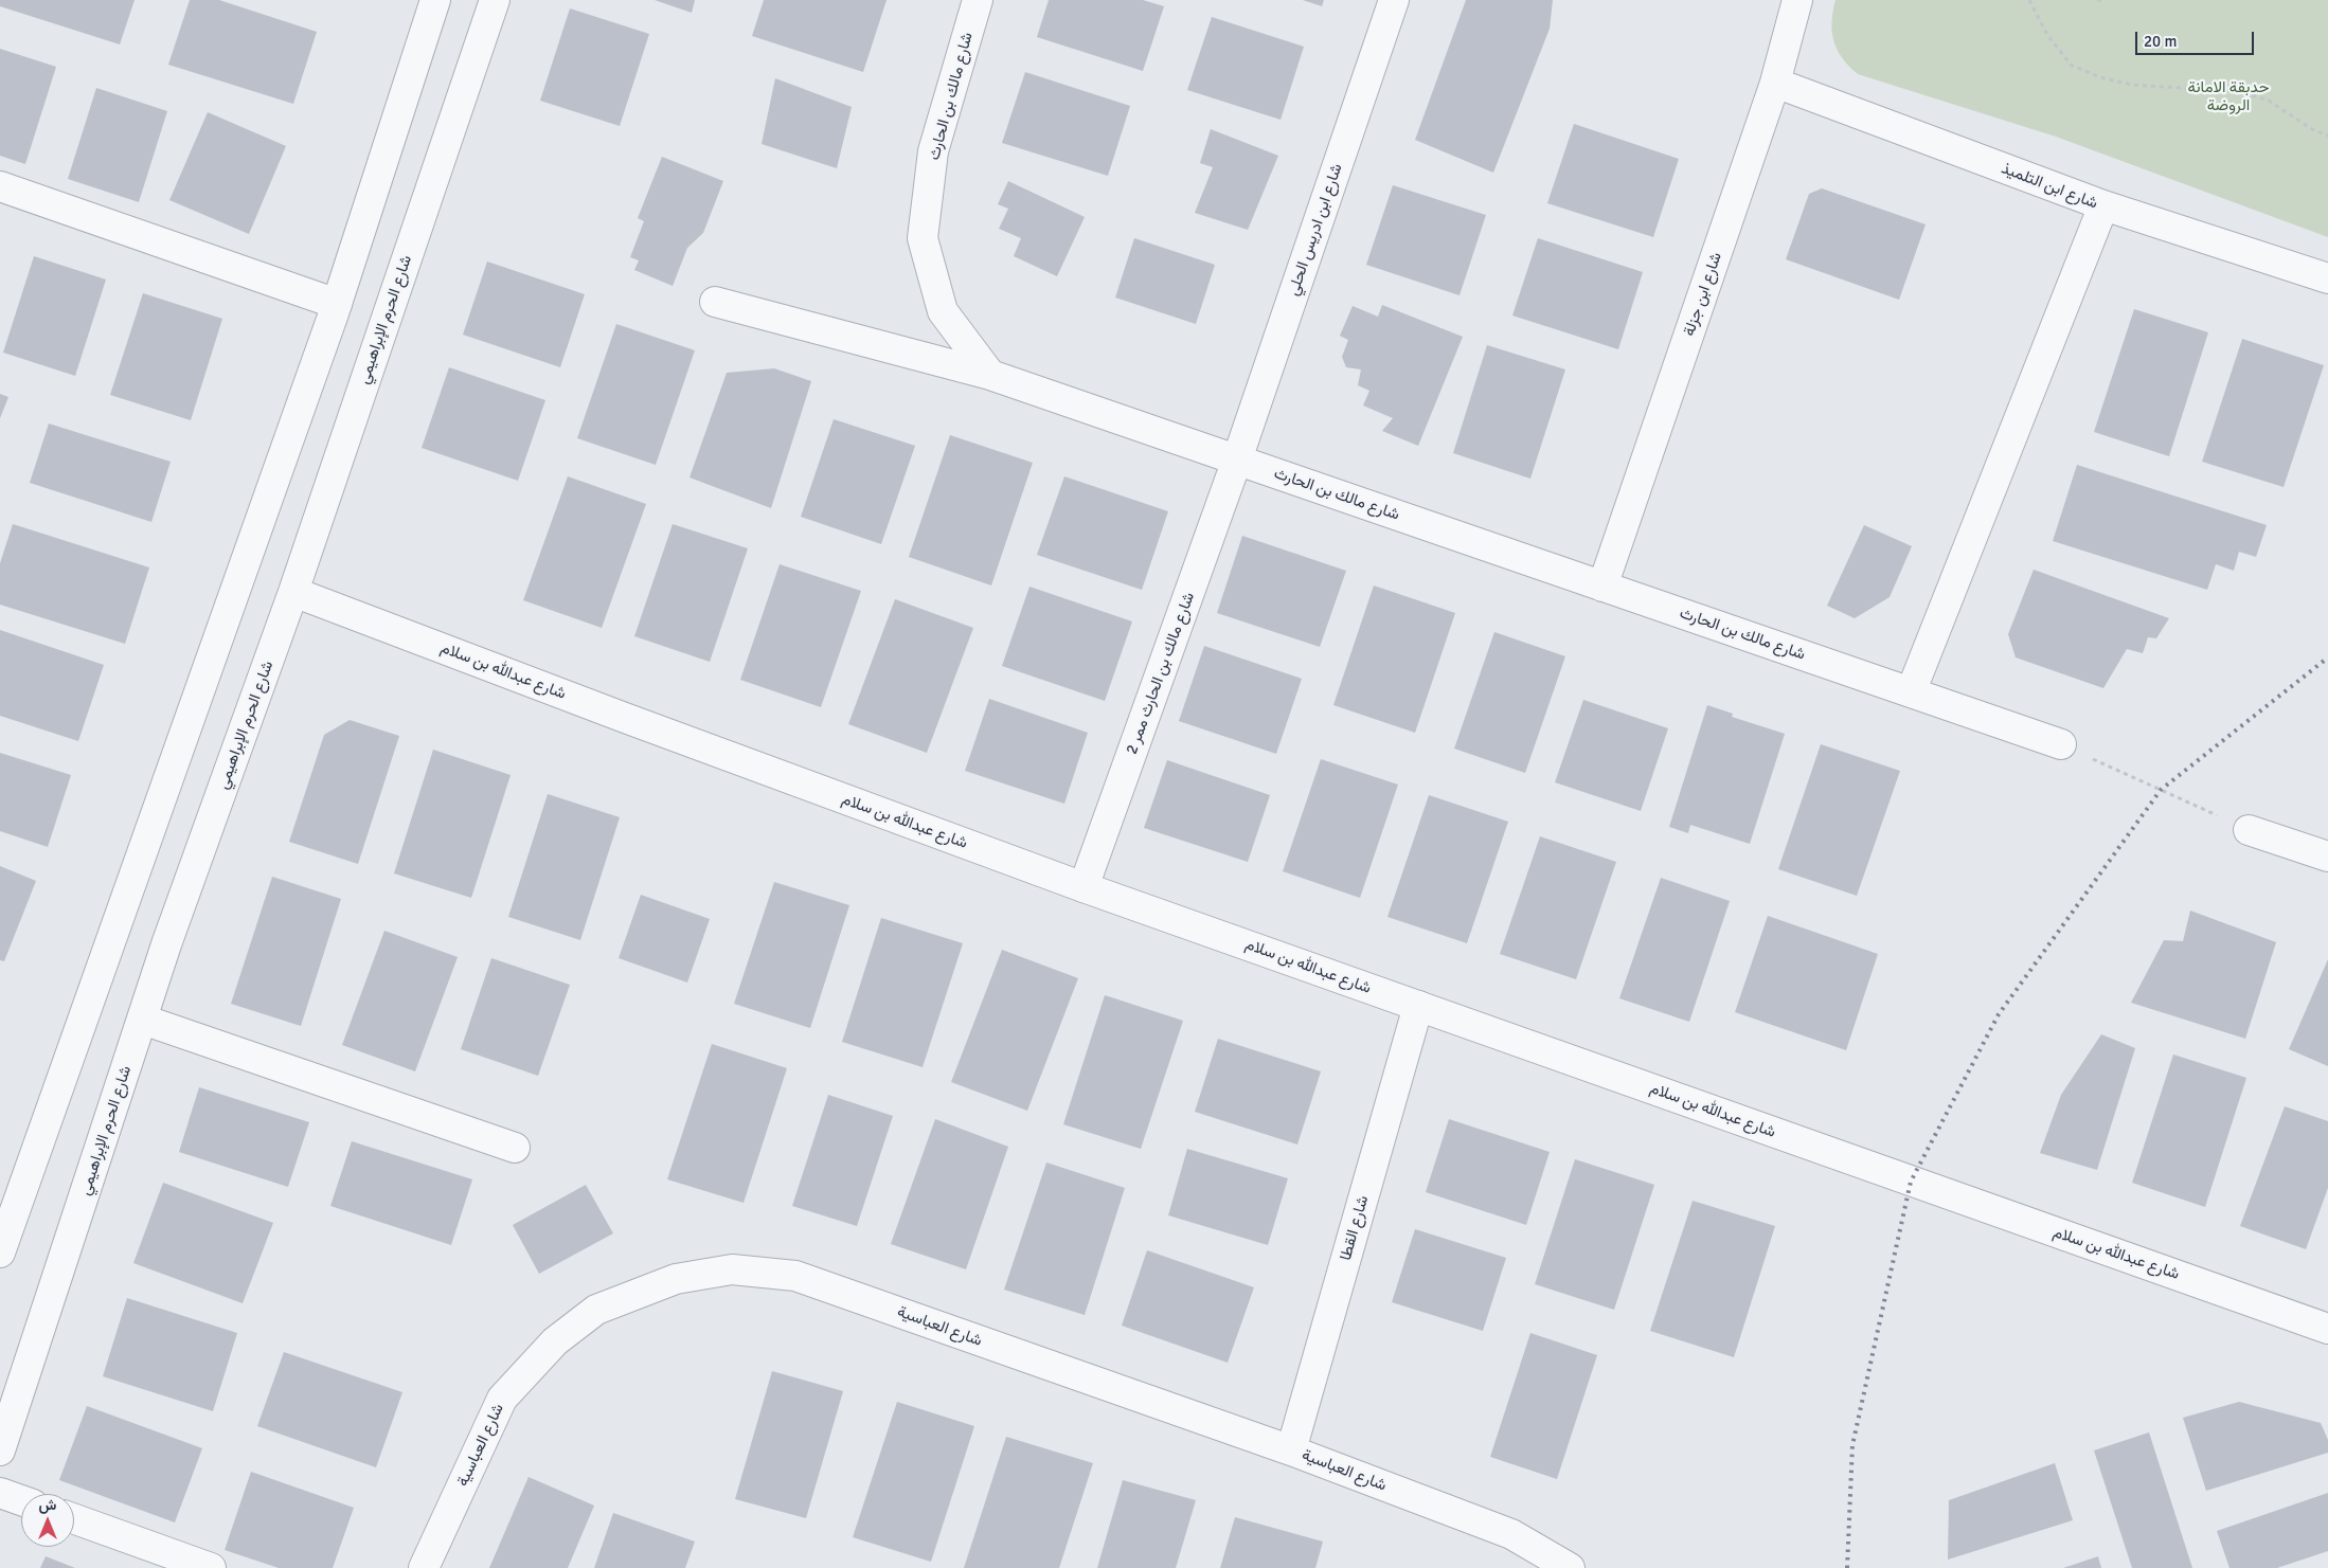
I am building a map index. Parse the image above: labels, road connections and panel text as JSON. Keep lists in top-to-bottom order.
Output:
{
  "streets": {
    "street": [
      "شارع مالك بن الحارث",
      "شارع ابن التلميذ",
      "شارع ابن ادريس الحلي",
      "شارع ابن جزلة",
      "شارع الحرم الإبراهيمي",
      "شارع عبدالله بن سلام",
      "شارع مالك بن الحارث ممر 2",
      "شارع القطا",
      "شارع العباسية"
    ]
  },
  "crossings": [
    ["شارع مالك بن الحارث", "شارع ابن ادريس الحلي"],
    ["شارع مالك بن الحارث", "شارع ابن جزلة"],
    ["شارع مالك بن الحارث", "شارع مالك بن الحارث ممر 2"],
    ["شارع ابن التلميذ", "شارع ابن جزلة"],
    ["شارع ابن ادريس الحلي", "شارع مالك بن الحارث ممر 2"],
    ["شارع الحرم الإبراهيمي", "شارع عبدالله بن سلام"],
    ["شارع عبدالله بن سلام", "شارع مالك بن الحارث ممر 2"],
    ["شارع عبدالله بن سلام", "شارع القطا"],
    ["شارع القطا", "شارع العباسية"]
  ],
  "parks": ["حدبقة الامانة الروضة"],
  "scale_bar": "20 m",
  "north": "top"
}
